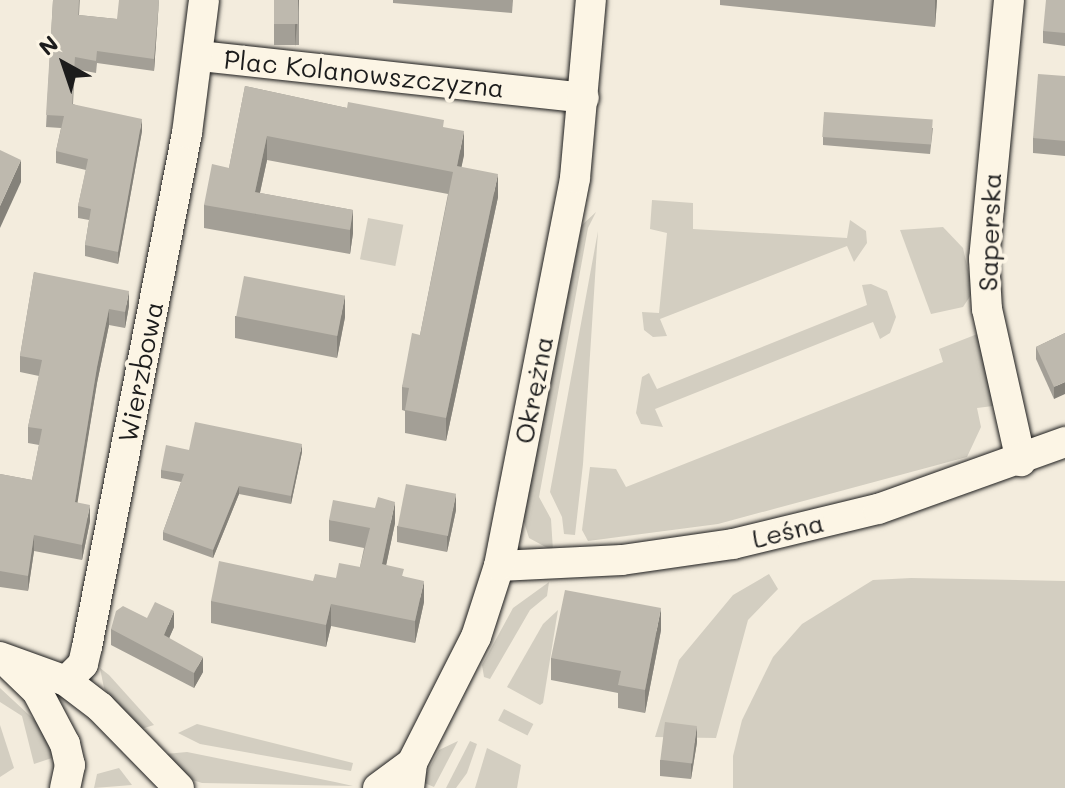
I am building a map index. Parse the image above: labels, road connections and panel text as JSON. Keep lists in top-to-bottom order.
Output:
{
  "streets": {
    "street": [
      "Plac Kolanowszczyzna",
      "Saperska",
      "Wierzbowa",
      "Okrężna",
      "Leśna"
    ]
  },
  "crossings": [
    ["Plac Kolanowszczyzna", "Wierzbowa"],
    ["Plac Kolanowszczyzna", "Okrężna"],
    ["Saperska", "Leśna"],
    ["Okrężna", "Leśna"]
  ],
  "north": "top left"
}
